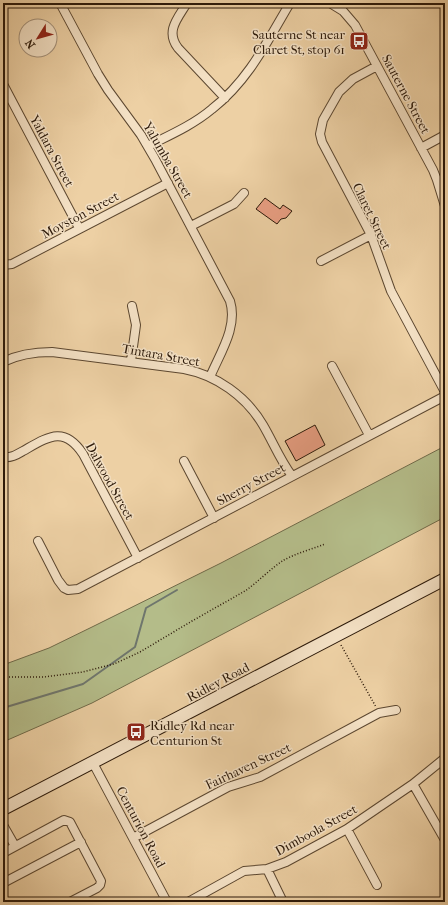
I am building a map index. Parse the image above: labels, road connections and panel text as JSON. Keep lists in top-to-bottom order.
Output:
{
  "streets": {
    "street": [
      "Sauterne Street",
      "Yaldara Street",
      "Yalumba Street",
      "Moyston Street",
      "Claret Street",
      "Tintara Street",
      "Dalwood Street",
      "Sherry Street",
      "Ridley Road",
      "Fairhaven Street",
      "Centurion Road",
      "Dimboola Street"
    ]
  },
  "crossings": [
    ["Sauterne Street", "Claret Street"],
    ["Yaldara Street", "Moyston Street"],
    ["Yalumba Street", "Moyston Street"],
    ["Yalumba Street", "Tintara Street"],
    ["Tintara Street", "Sherry Street"],
    ["Dalwood Street", "Sherry Street"],
    ["Ridley Road", "Centurion Road"],
    ["Fairhaven Street", "Centurion Road"]
  ],
  "places": {
    "bus stop": ["Sauterne St near Claret St, stop 61", "Ridley Rd near Centurion St"]
  },
  "north": "bottom left"
}
